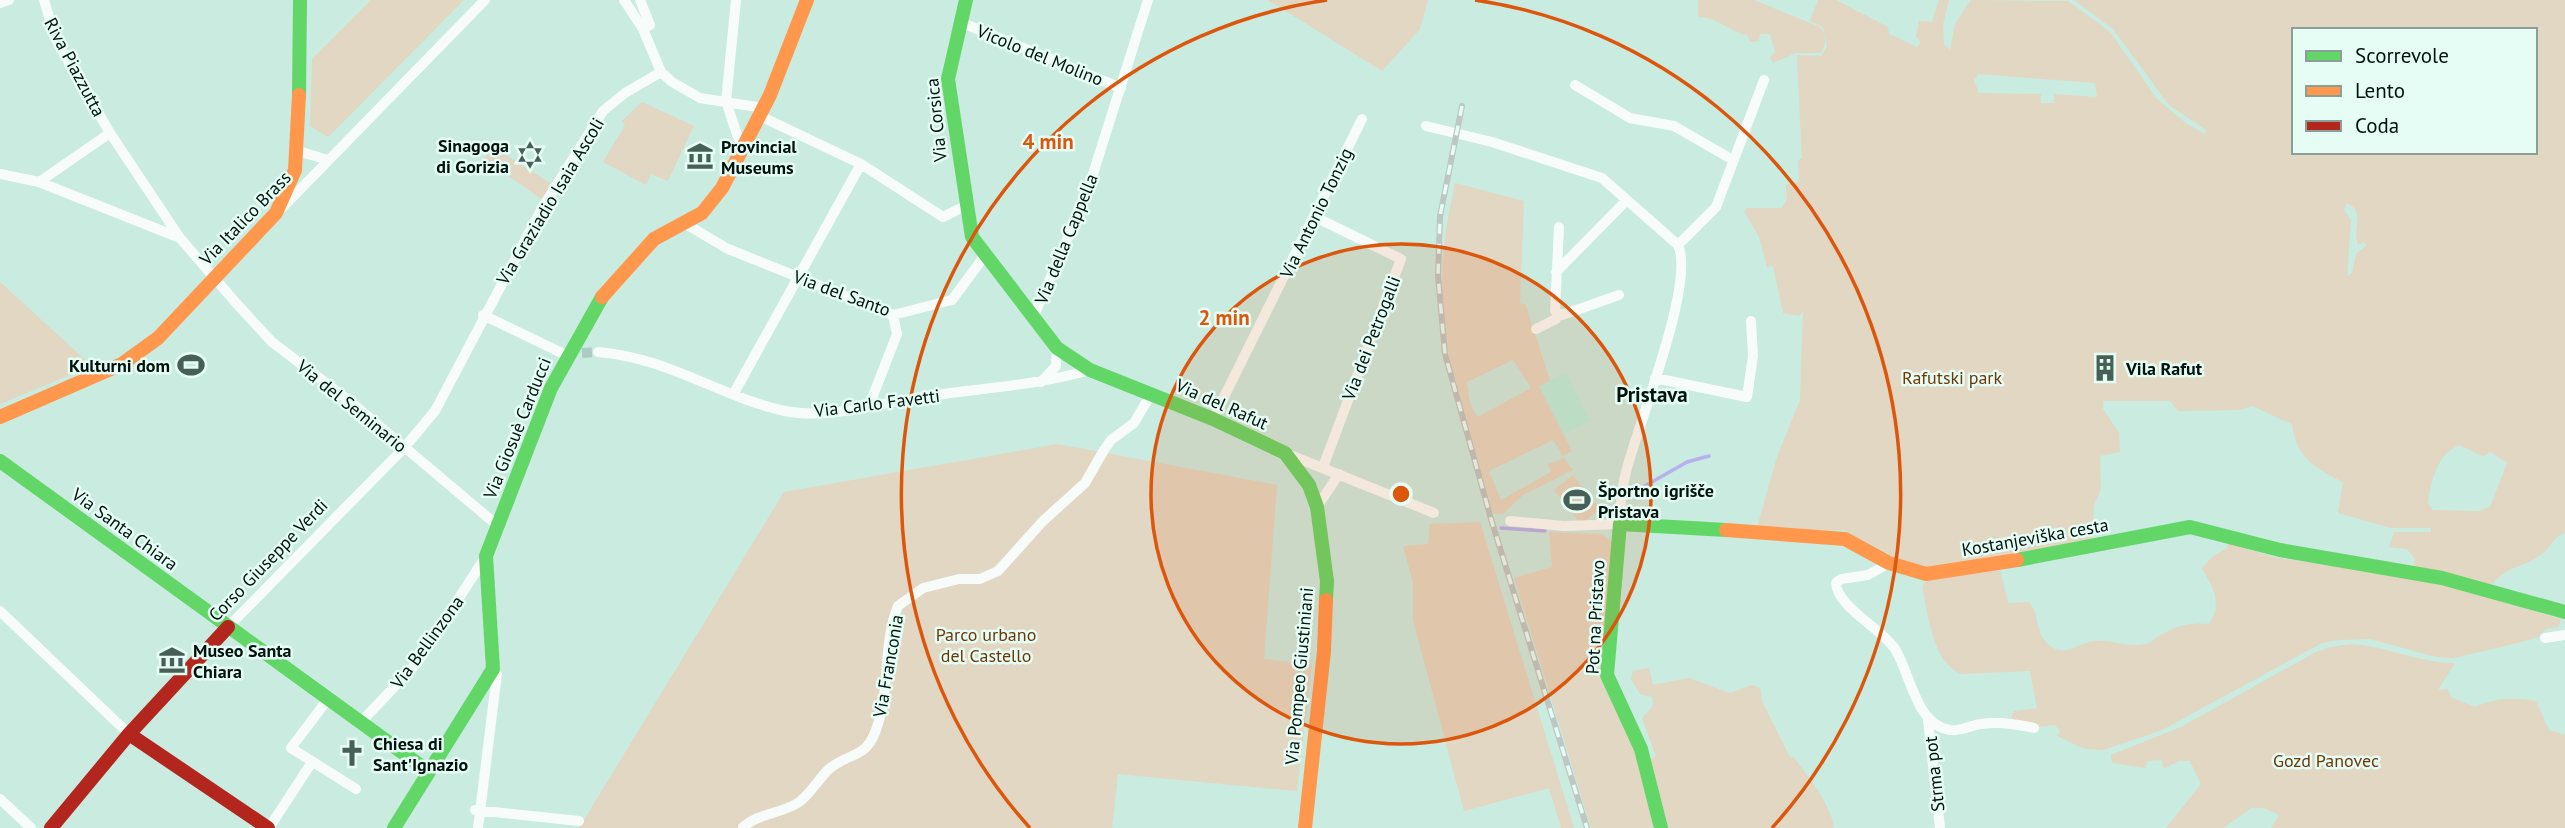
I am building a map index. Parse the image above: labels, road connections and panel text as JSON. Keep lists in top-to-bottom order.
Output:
{
  "streets": {
    "main road": [
      "Via Corsica",
      "Via Italico Brass",
      "Via del Rafut",
      "Via Giosuè Carducci",
      "Via Santa Chiara",
      "Kostanjeviška cesta",
      "Corso Giuseppe Verdi",
      "Pot na Pristavo",
      "Via Pompeo Giustiniani"
    ],
    "street": [
      "Vicolo del Molino",
      "Riva Piazzutta",
      "Via Graziadio Isaia Ascoli",
      "Via Antonio Tonzig",
      "Via della Cappella",
      "Via del Santo",
      "Via dei Petrogalli",
      "Via Carlo Favetti",
      "Via del Seminario",
      "Via Bellinzona",
      "Via Franconia",
      "Strma pot"
    ]
  },
  "crossings": [
    ["Vicolo del Molino", "Via Corsica"],
    ["Vicolo del Molino", "Via della Cappella"],
    ["Riva Piazzutta", "Via del Seminario"],
    ["Via Corsica", "Via del Rafut"],
    ["Via Graziadio Isaia Ascoli", "Via del Seminario"],
    ["Via Graziadio Isaia Ascoli", "Corso Giuseppe Verdi"],
    ["Via Antonio Tonzig", "Via dei Petrogalli"],
    ["Via Antonio Tonzig", "Via del Rafut"],
    ["Via Italico Brass", "Via del Seminario"],
    ["Via della Cappella", "Via del Rafut"],
    ["Via del Santo", "Via del Rafut"],
    ["Via del Santo", "Via Giosuè Carducci"],
    ["Via dei Petrogalli", "Via del Rafut"],
    ["Via Carlo Favetti", "Via del Rafut"],
    ["Via del Rafut", "Via Franconia"],
    ["Via del Rafut", "Via Pompeo Giustiniani"],
    ["Via del Seminario", "Via Giosuè Carducci"],
    ["Via del Seminario", "Corso Giuseppe Verdi"],
    ["Via Giosuè Carducci", "Via Bellinzona"],
    ["Via Santa Chiara", "Corso Giuseppe Verdi"],
    ["Via Santa Chiara", "Via Bellinzona"],
    ["Kostanjeviška cesta", "Pot na Pristavo"],
    ["Kostanjeviška cesta", "Strma pot"]
  ],
  "districts": ["Pristava"],
  "parks": ["Rafutski park", "Parco urbano del Castello", "Gozd Panovec"],
  "places": {
    "synagogue": ["Sinagoga di Gorizia"],
    "museum": ["Provincial Museums", "Museo Santa Chiara"],
    "sports": ["Kulturni dom", "Športno igrišče Pristava"],
    "building": ["Vila Rafut"],
    "church": ["Chiesa di Sant'Ignazio"]
  },
  "legend": ["Scorrevole", "Lento", "Coda"],
  "rings": ["4 min", "2 min"]
}
